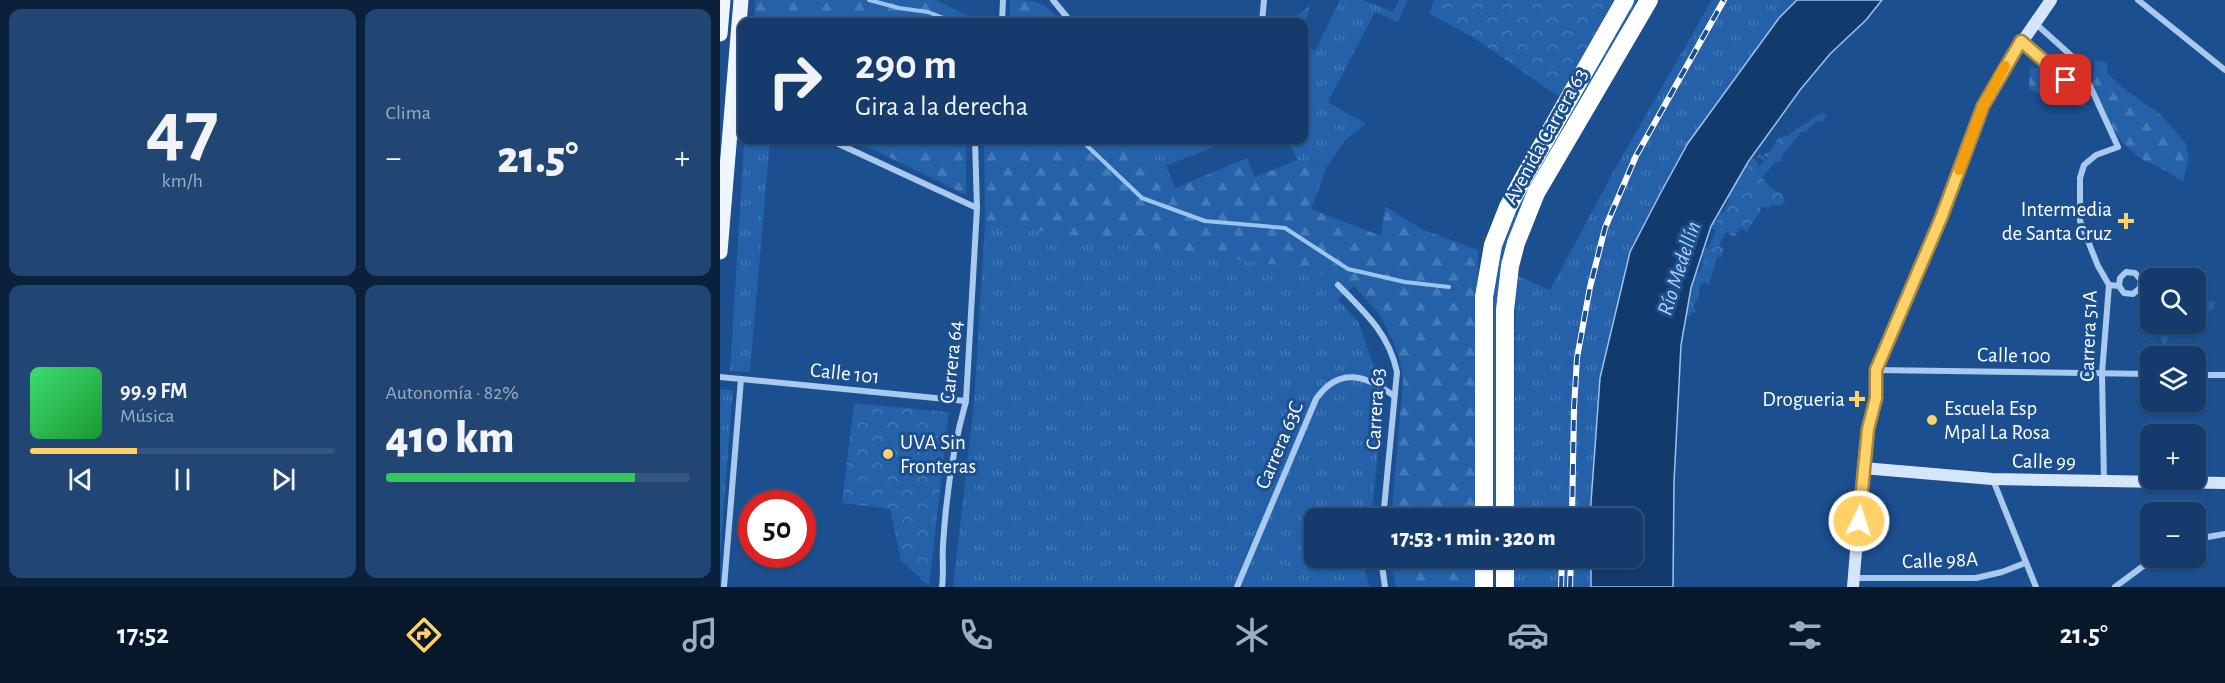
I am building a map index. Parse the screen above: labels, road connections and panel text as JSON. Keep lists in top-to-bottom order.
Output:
{
  "streets": {
    "highway": ["Avenida Carrera 63"],
    "main road": ["Calle 99"],
    "street": [
      "Carrera 51A",
      "Calle 100",
      "Carrera 64",
      "Calle 101",
      "Carrera 63",
      "Carrera 63C",
      "Calle 98A"
    ]
  },
  "crossings": [
    ["Carrera 51A", "Calle 100"],
    ["Carrera 51A", "Calle 99"],
    ["Carrera 64", "Calle 101"],
    ["Carrera 63", "Carrera 63C"]
  ],
  "water": ["Río Medellín"],
  "places": {
    "health": ["Intermedia de Santa Cruz", "Drogueria"],
    "other": ["Escuela Esp Mpal La Rosa", "UVA Sin Fronteras"]
  },
  "page": {
    "tile": [
      ["47", "km/h"],
      "Clima",
      ["Autonomía · 82%", "410 km"]
    ],
    "turn": ["290 m", "Gira a la derecha"],
    "heat": ["−", "21.5°", "+"],
    "map_buttons": ["+", "−"],
    "song": ["99.9 FM", "Música"],
    "limit": "50",
    "trip": "17:53 · 1 min · 320 m",
    "tabs": ["17:52", "21.5°"]
  }
}
